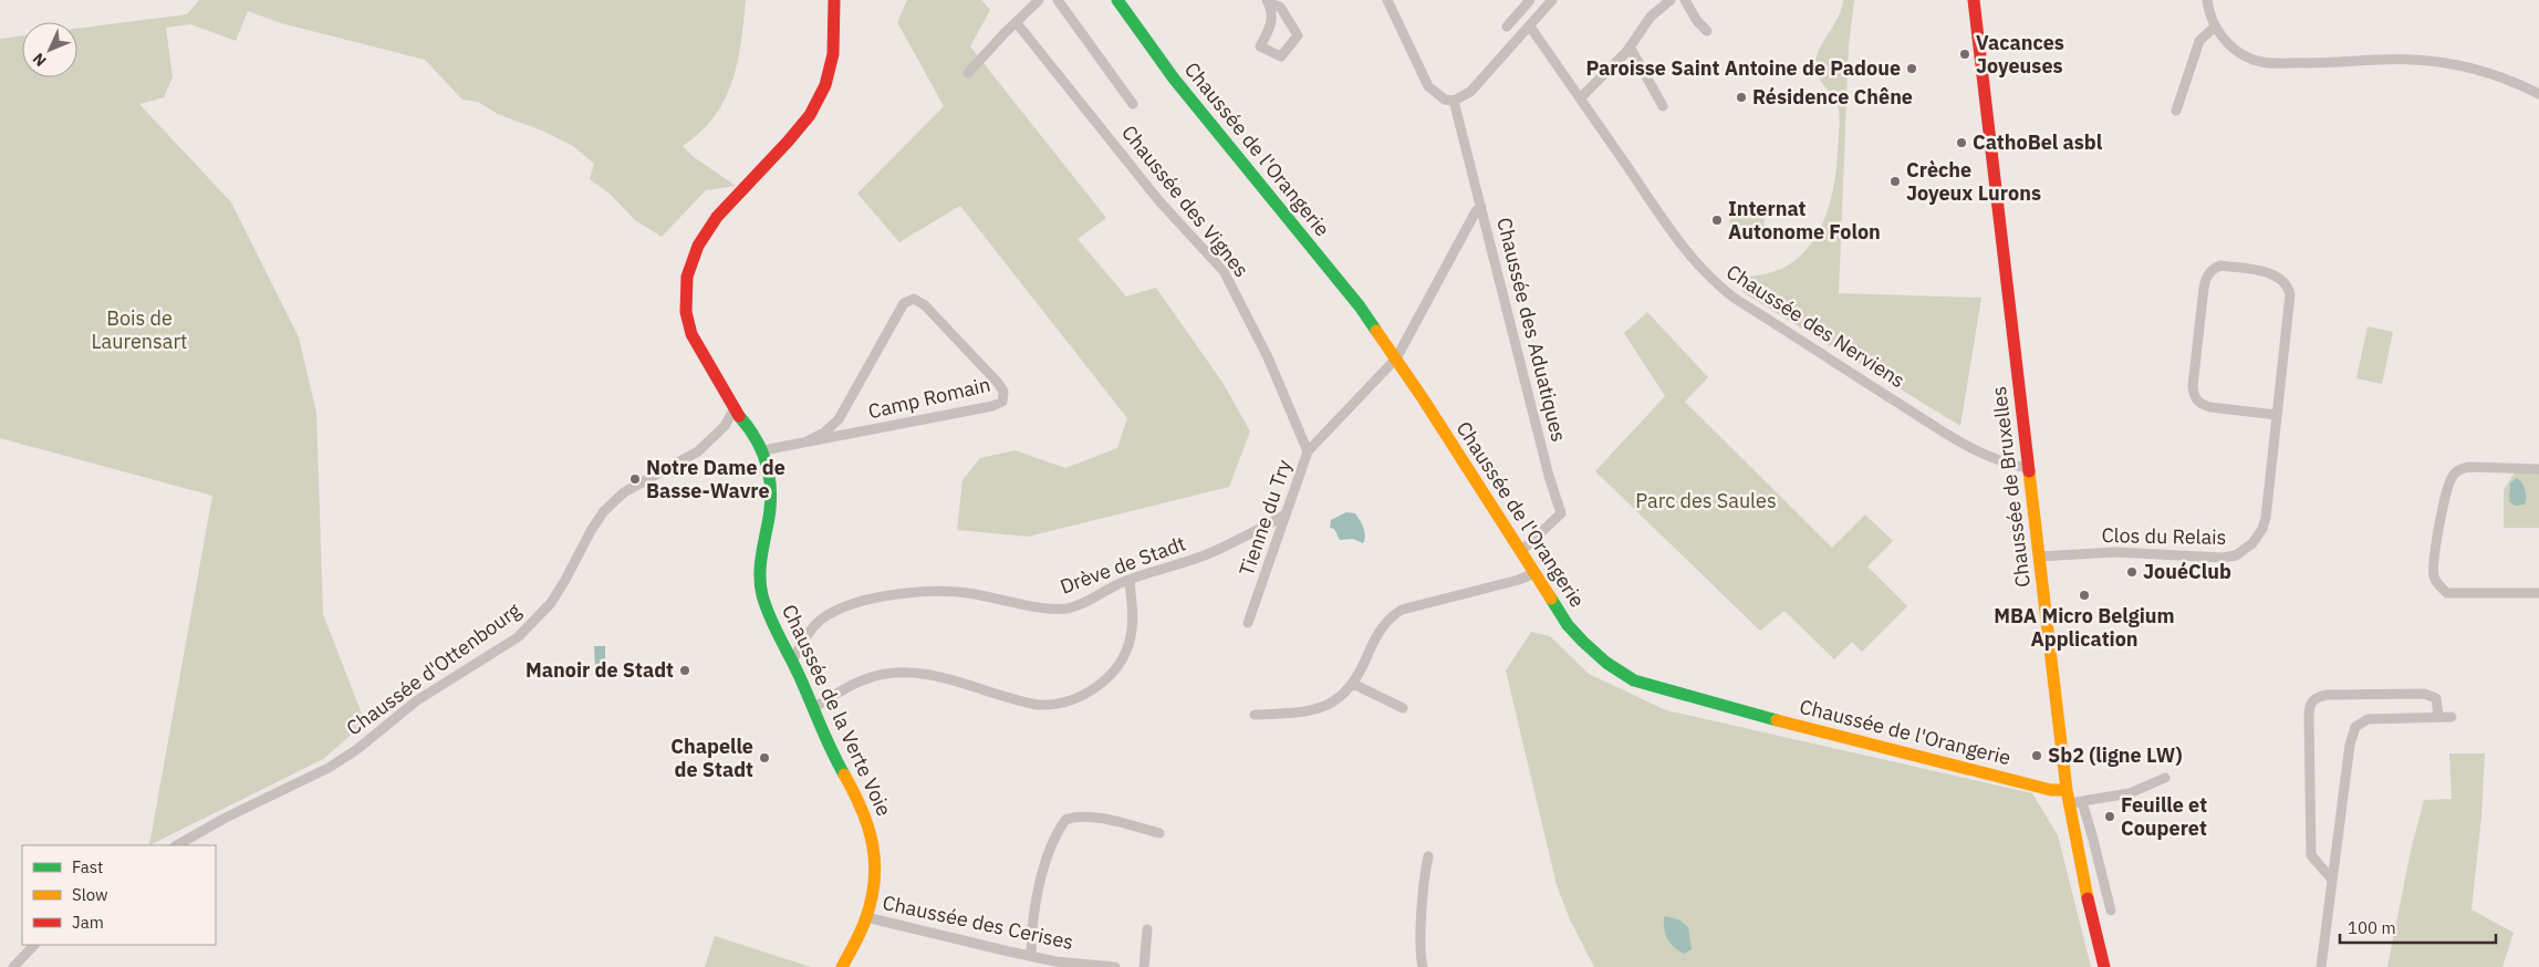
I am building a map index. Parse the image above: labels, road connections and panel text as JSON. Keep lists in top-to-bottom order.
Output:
{
  "streets": {
    "street": [
      "Chaussée de l'Orangerie",
      "Chaussée des Vignes",
      "Chaussée des Nerviens",
      "Chaussée des Aduatiques",
      "Camp Romain",
      "Chaussée de Bruxelles",
      "Tienne du Try",
      "Clos du Relais",
      "Drève de Stadt",
      "Chaussée d'Ottenbourg",
      "Chaussée de la Verte Voie",
      "Chaussée des Cerises"
    ]
  },
  "crossings": [
    ["Chaussée de l'Orangerie", "Chaussée des Aduatiques"],
    ["Chaussée de l'Orangerie", "Chaussée de Bruxelles"],
    ["Chaussée de l'Orangerie", "Tienne du Try"],
    ["Chaussée des Vignes", "Tienne du Try"],
    ["Chaussée des Nerviens", "Chaussée de Bruxelles"],
    ["Chaussée des Aduatiques", "Tienne du Try"],
    ["Camp Romain", "Chaussée de la Verte Voie"],
    ["Chaussée de Bruxelles", "Clos du Relais"],
    ["Tienne du Try", "Drève de Stadt"],
    ["Drève de Stadt", "Chaussée de la Verte Voie"],
    ["Chaussée d'Ottenbourg", "Chaussée de la Verte Voie"],
    ["Chaussée de la Verte Voie", "Chaussée des Cerises"]
  ],
  "parks": ["Bois de Laurensart", "Parc des Saules"],
  "places": [
    "Vacances Joyeuses",
    "Paroisse Saint Antoine de Padoue",
    "Résidence Chêne",
    "CathoBel asbl",
    "Crèche Joyeux Lurons",
    "Internat Autonome Folon",
    "Notre Dame de Basse-Wavre",
    "JouéClub",
    "MBA Micro Belgium Application",
    "Manoir de Stadt",
    "Sb2 (ligne LW)",
    "Chapelle de Stadt",
    "Feuille et Couperet"
  ],
  "legend": ["Fast", "Slow", "Jam"],
  "scale_bar": "100 m",
  "north": "bottom left"
}
